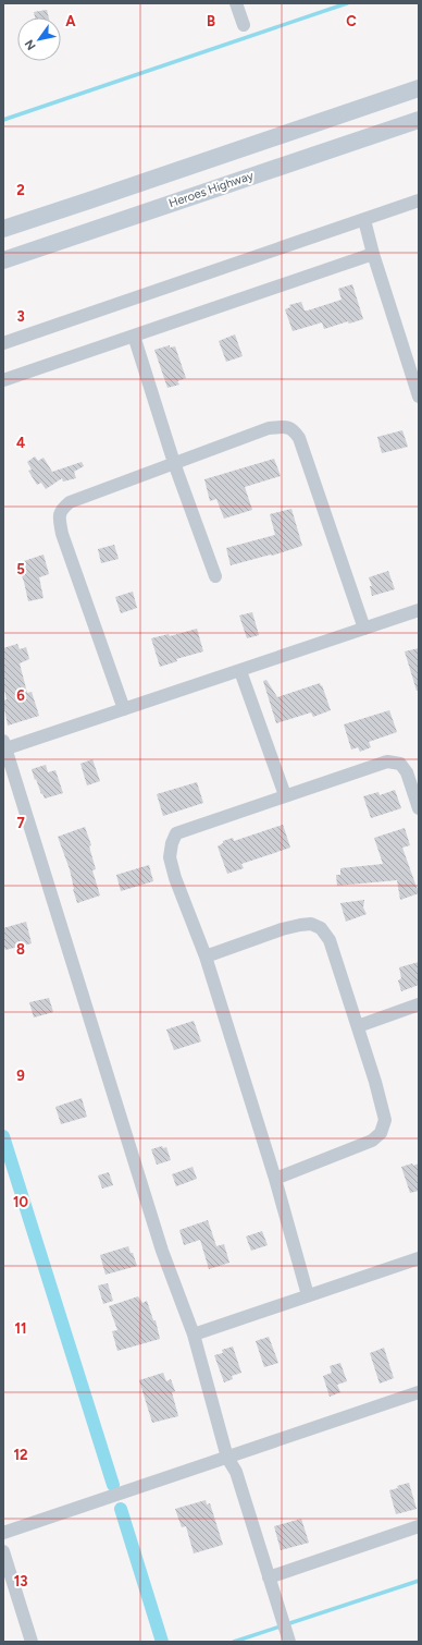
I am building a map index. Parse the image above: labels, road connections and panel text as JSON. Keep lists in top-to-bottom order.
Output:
{
  "streets": {
    "main road": ["Heroes Highway"]
  },
  "north": "bottom left",
  "grid": {
    "columns": ["A", "B", "C"],
    "rows": [
      "2",
      "3",
      "4",
      "5",
      "6",
      "7",
      "8",
      "9",
      "10",
      "11",
      "12",
      "13"
    ]
  }
}
